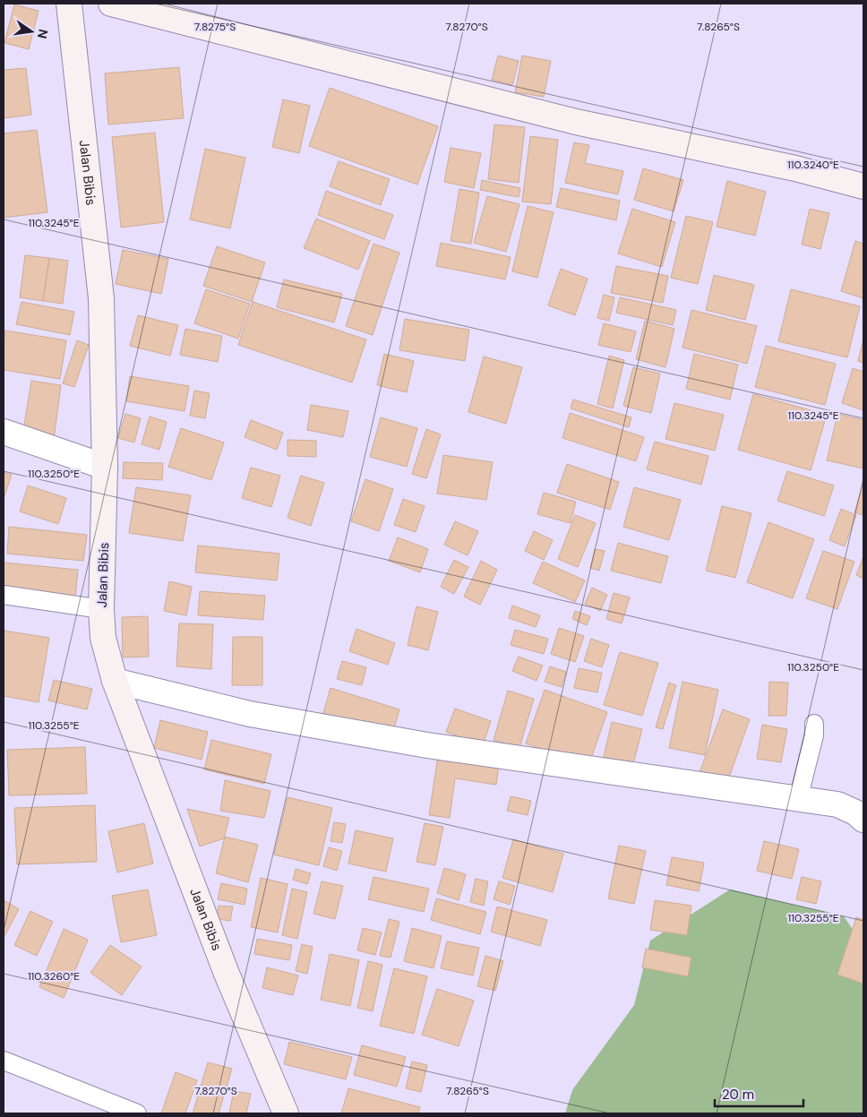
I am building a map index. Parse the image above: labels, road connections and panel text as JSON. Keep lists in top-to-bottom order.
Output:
{
  "streets": {
    "main road": ["Jalan Bibis"]
  },
  "scale_bar": "20 m",
  "north": "right",
  "coordinates": [
    "7.8275°S",
    "7.8270°S",
    "7.8265°S",
    "110.3240°E",
    "110.3245°E",
    "110.3250°E",
    "110.3255°E",
    "110.3260°E"
  ]
}
